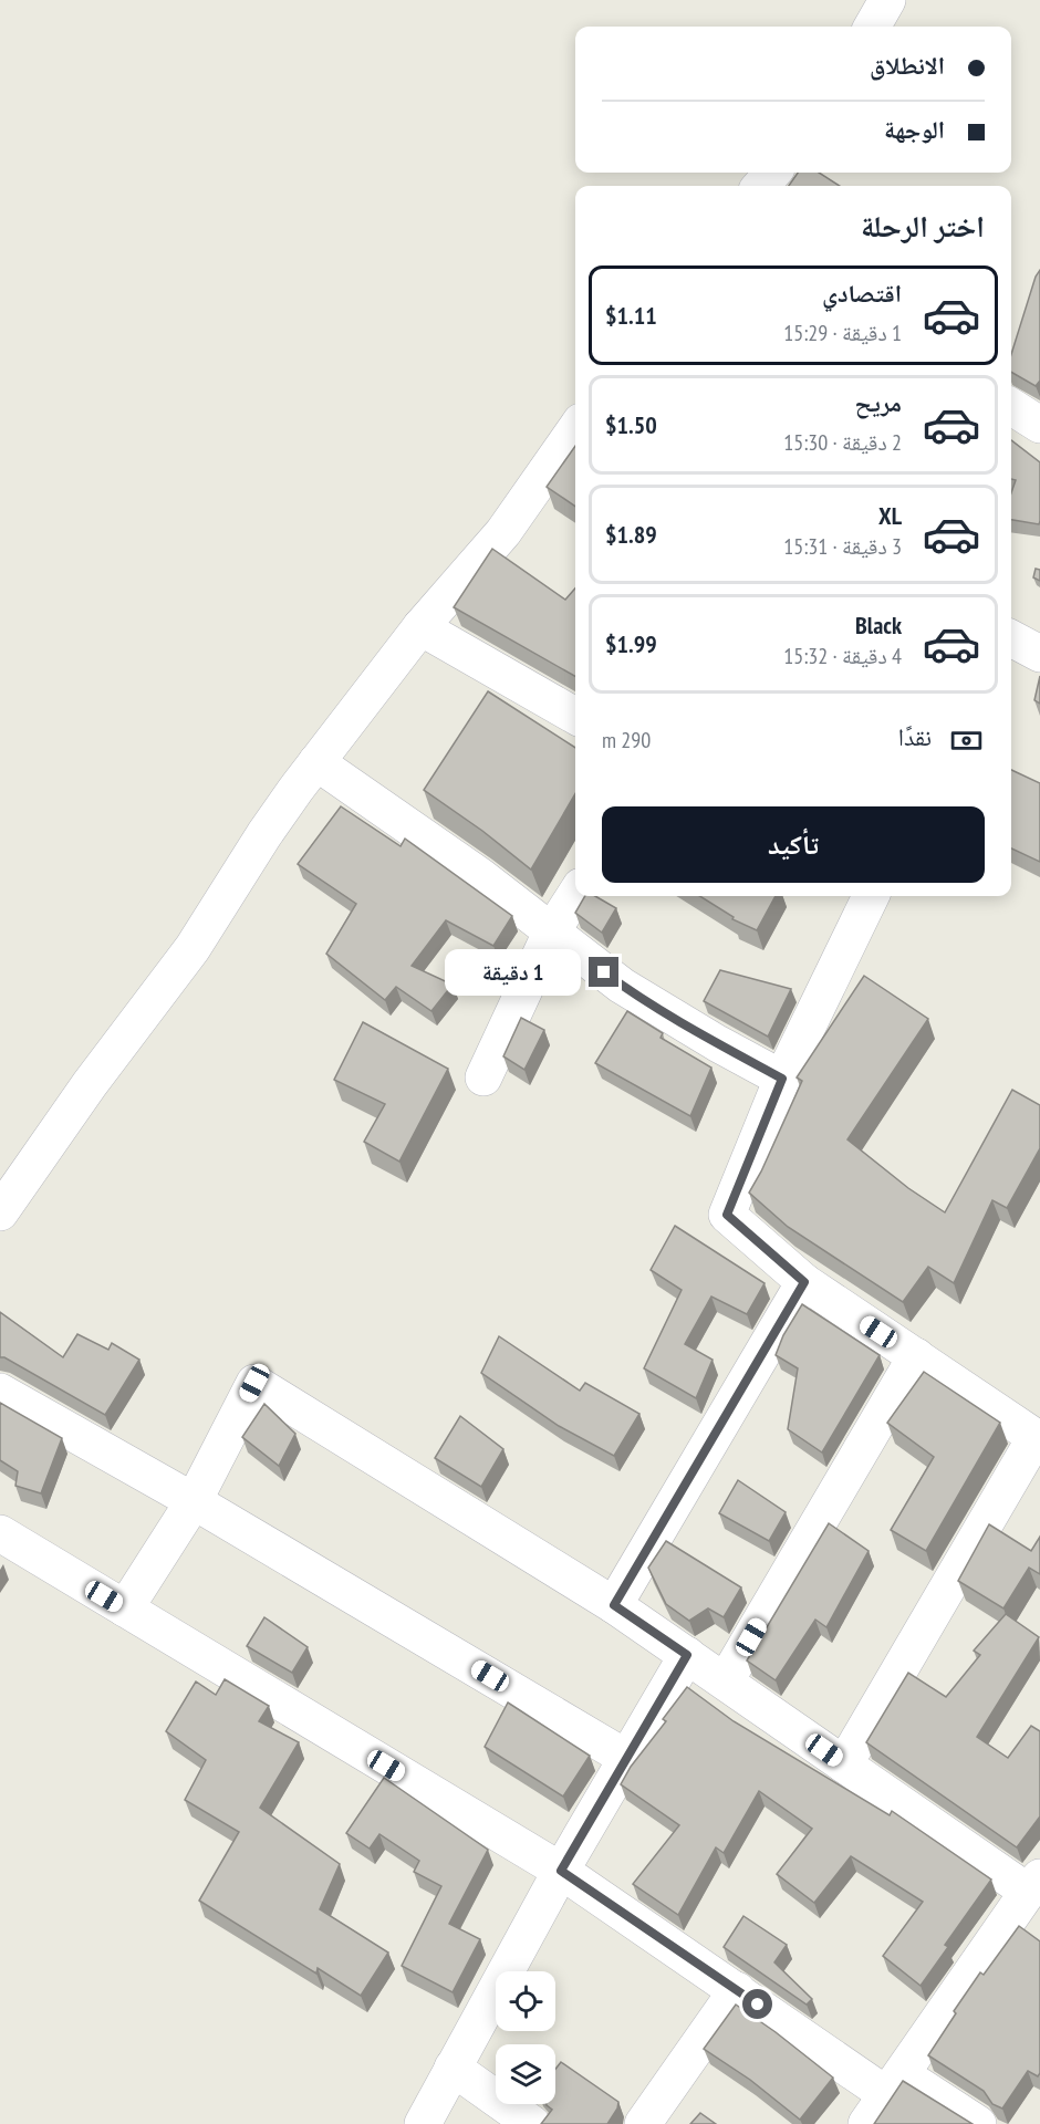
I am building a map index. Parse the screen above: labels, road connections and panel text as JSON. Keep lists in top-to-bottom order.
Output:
{
  "page": {
    "banner": ["الانطلاق", "الوجهة"],
    "heading": "اختر الرحلة",
    "list": [
      {
        "name": "اقتصادي",
        "note": "1 دقيقة · 15:29",
        "value": "$1.11"
      },
      {
        "name": "مريح",
        "note": "2 دقيقة · 15:30",
        "value": "$1.50"
      },
      {
        "name": "XL",
        "note": "3 دقيقة · 15:31",
        "value": "$1.89"
      },
      {
        "name": "Black",
        "note": "4 دقيقة · 15:32",
        "value": "$1.99"
      }
    ],
    "pay": ["نقدًا", "290 m"],
    "buttons": "تأكيد",
    "bubble": "1 دقيقة"
  }
}
